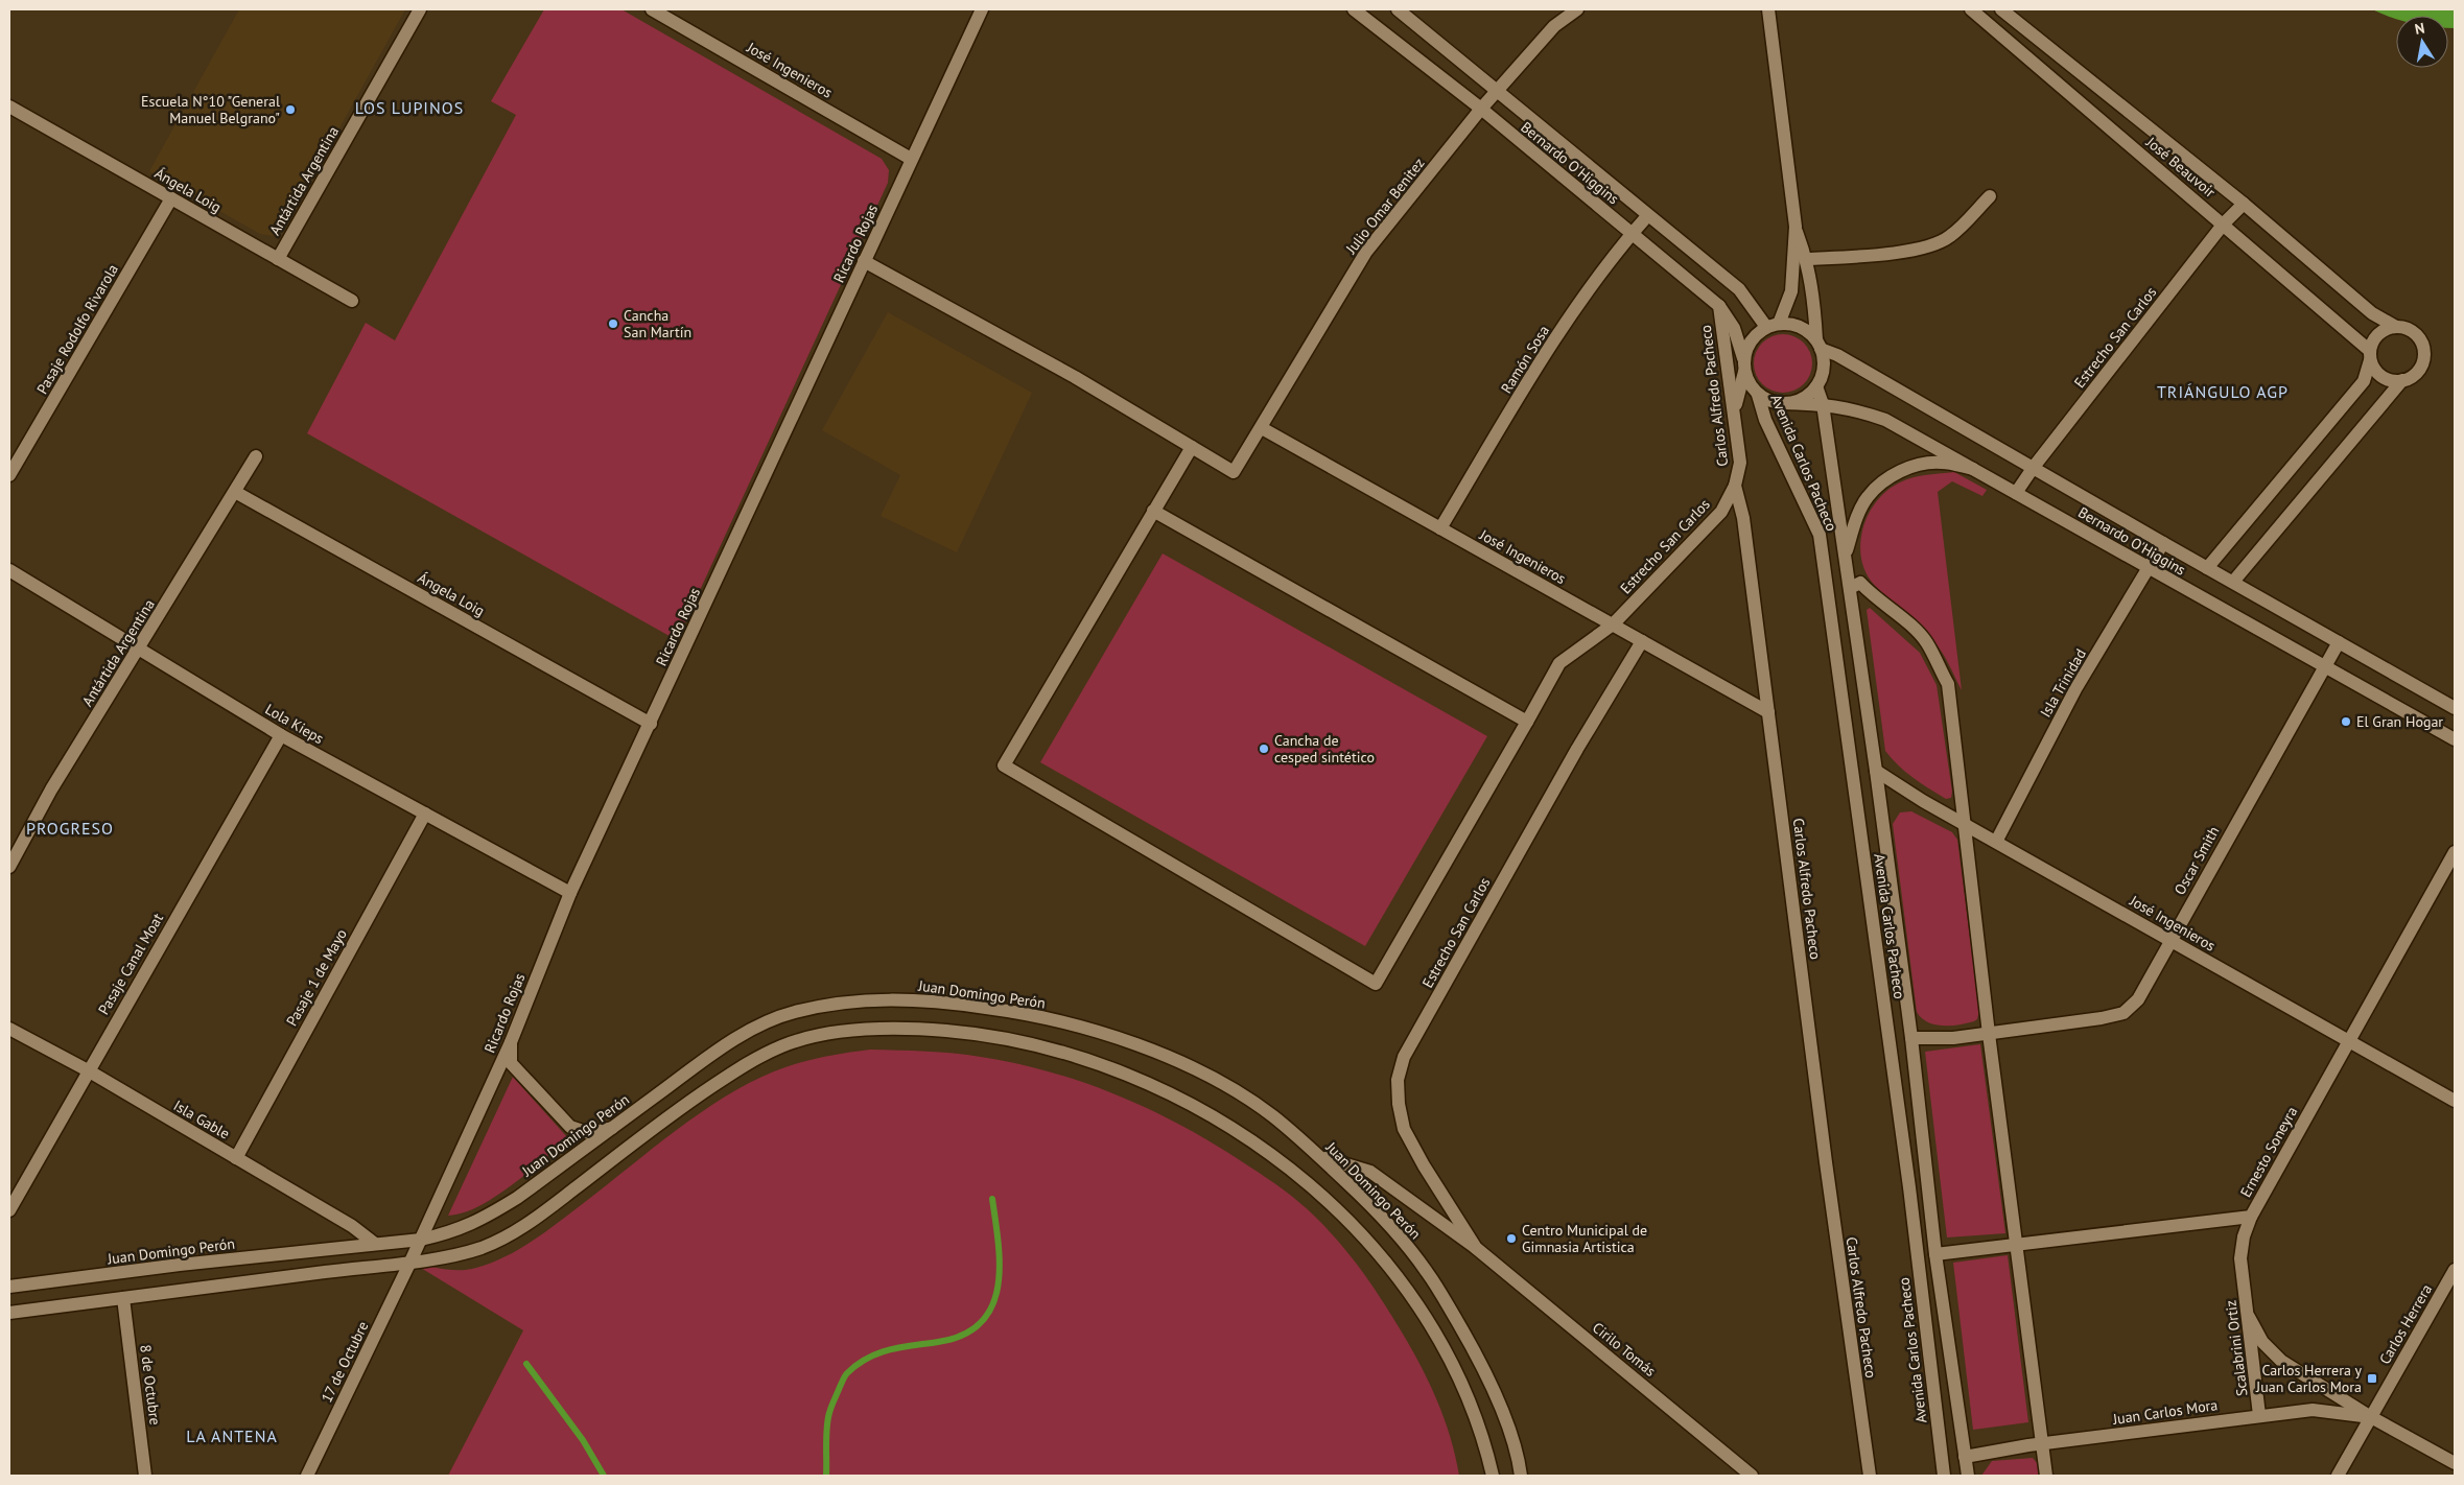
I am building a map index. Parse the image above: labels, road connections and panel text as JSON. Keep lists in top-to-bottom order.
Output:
{
  "streets": {
    "street": [
      "José Ingenieros",
      "Bernardo O'Higgins",
      "José Beauvoir",
      "Antártida Argentina",
      "Ángela Loig",
      "Julio Omar Benitez",
      "Ricardo Rojas",
      "Pasaje Rodolfo Rivarola",
      "Estrecho San Carlos",
      "Ramón Sosa",
      "Carlos Alfredo Pacheco",
      "Avenida Carlos Pacheco",
      "Isla Trinidad",
      "Lola Kieps",
      "Oscar Smith",
      "Pasaje Canal Moat",
      "Pasaje 1 de Mayo",
      "Juan Domingo Perón",
      "Isla Gable",
      "Ernesto Soneyra",
      "Carlos Herrera",
      "Scalabrini Ortiz",
      "Cirilo Tomás",
      "17 de Octubre",
      "8 de Octubre",
      "Juan Carlos Mora"
    ]
  },
  "crossings": [
    ["José Ingenieros", "Julio Omar Benitez"],
    ["José Ingenieros", "Ricardo Rojas"],
    ["José Ingenieros", "Estrecho San Carlos"],
    ["José Ingenieros", "Ramón Sosa"],
    ["José Ingenieros", "Carlos Alfredo Pacheco"],
    ["José Ingenieros", "Avenida Carlos Pacheco"],
    ["José Ingenieros", "Isla Trinidad"],
    ["José Ingenieros", "Oscar Smith"],
    ["José Ingenieros", "Ernesto Soneyra"],
    ["Bernardo O'Higgins", "Julio Omar Benitez"],
    ["Bernardo O'Higgins", "Estrecho San Carlos"],
    ["Bernardo O'Higgins", "Ramón Sosa"],
    ["Bernardo O'Higgins", "Carlos Alfredo Pacheco"],
    ["Bernardo O'Higgins", "Avenida Carlos Pacheco"],
    ["Bernardo O'Higgins", "Isla Trinidad"],
    ["Bernardo O'Higgins", "Oscar Smith"],
    ["José Beauvoir", "Estrecho San Carlos"],
    ["Antártida Argentina", "Ángela Loig"],
    ["Antártida Argentina", "Lola Kieps"],
    ["Ángela Loig", "Ricardo Rojas"],
    ["Ángela Loig", "Pasaje Rodolfo Rivarola"],
    ["Ricardo Rojas", "Lola Kieps"],
    ["Ricardo Rojas", "Juan Domingo Perón"],
    ["Ricardo Rojas", "17 de Octubre"],
    ["Estrecho San Carlos", "Carlos Alfredo Pacheco"],
    ["Estrecho San Carlos", "Cirilo Tomás"],
    ["Avenida Carlos Pacheco", "Oscar Smith"],
    ["Avenida Carlos Pacheco", "Ernesto Soneyra"],
    ["Avenida Carlos Pacheco", "Juan Carlos Mora"],
    ["Lola Kieps", "Pasaje Canal Moat"],
    ["Lola Kieps", "Pasaje 1 de Mayo"],
    ["Pasaje Canal Moat", "Isla Gable"],
    ["Pasaje 1 de Mayo", "Isla Gable"],
    ["Juan Domingo Perón", "Isla Gable"],
    ["Ernesto Soneyra", "Scalabrini Ortiz"],
    ["Carlos Herrera", "Juan Carlos Mora"],
    ["Scalabrini Ortiz", "Juan Carlos Mora"]
  ],
  "districts": [
    "LOS LUPINOS",
    "TRIÁNGULO AGP",
    "PROGRESO",
    "LA ANTENA"
  ],
  "places": {
    "other": [
      "Escuela N°10 \"General Manuel Belgrano\"",
      "Cancha San Martín",
      "El Gran Hogar",
      "Cancha de cesped sintético",
      "Centro Municipal de Gimnasia Artistica"
    ],
    "transit": ["Carlos Herrera y Juan Carlos Mora"]
  },
  "north": "top"
}
